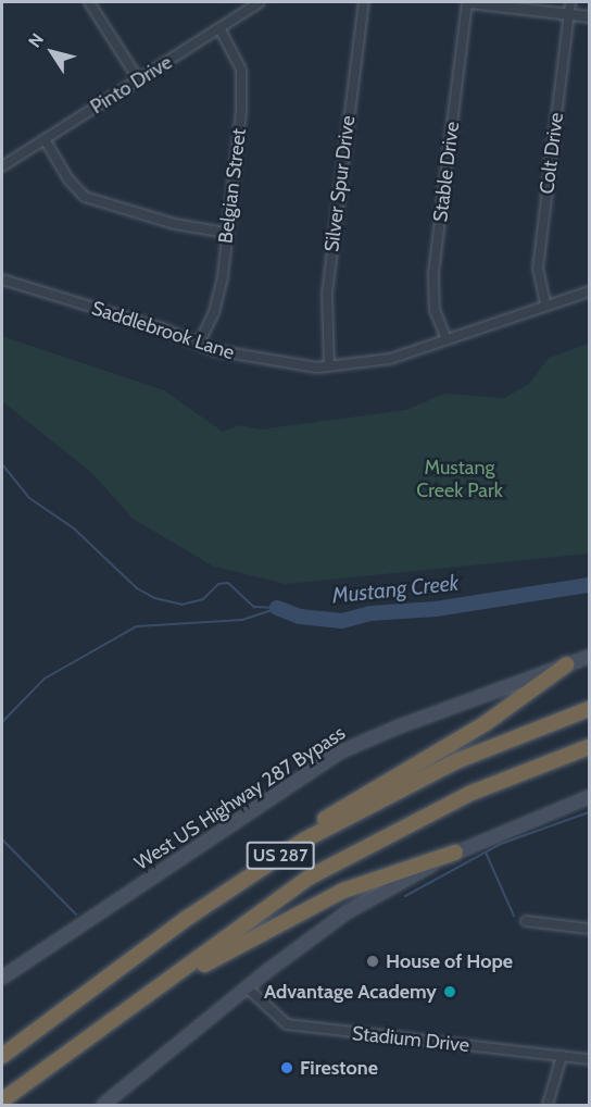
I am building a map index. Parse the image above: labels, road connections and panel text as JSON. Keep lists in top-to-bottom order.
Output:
{
  "streets": {
    "highway": ["US 287"],
    "main road": ["West US Highway 287 Bypass"],
    "street": [
      "Pinto Drive",
      "Colt Drive",
      "Stable Drive",
      "Silver Spur Drive",
      "Belgian Street",
      "Saddlebrook Lane",
      "Stadium Drive"
    ]
  },
  "crossings": [
    ["Pinto Drive", "Belgian Street"],
    ["Colt Drive", "Saddlebrook Lane"],
    ["Stable Drive", "Saddlebrook Lane"],
    ["Silver Spur Drive", "Saddlebrook Lane"],
    ["Belgian Street", "Saddlebrook Lane"]
  ],
  "water": ["Mustang Creek"],
  "parks": ["Mustang Creek Park"],
  "places": ["House of Hope", "Advantage Academy", "Firestone"],
  "north": "top left"
}
